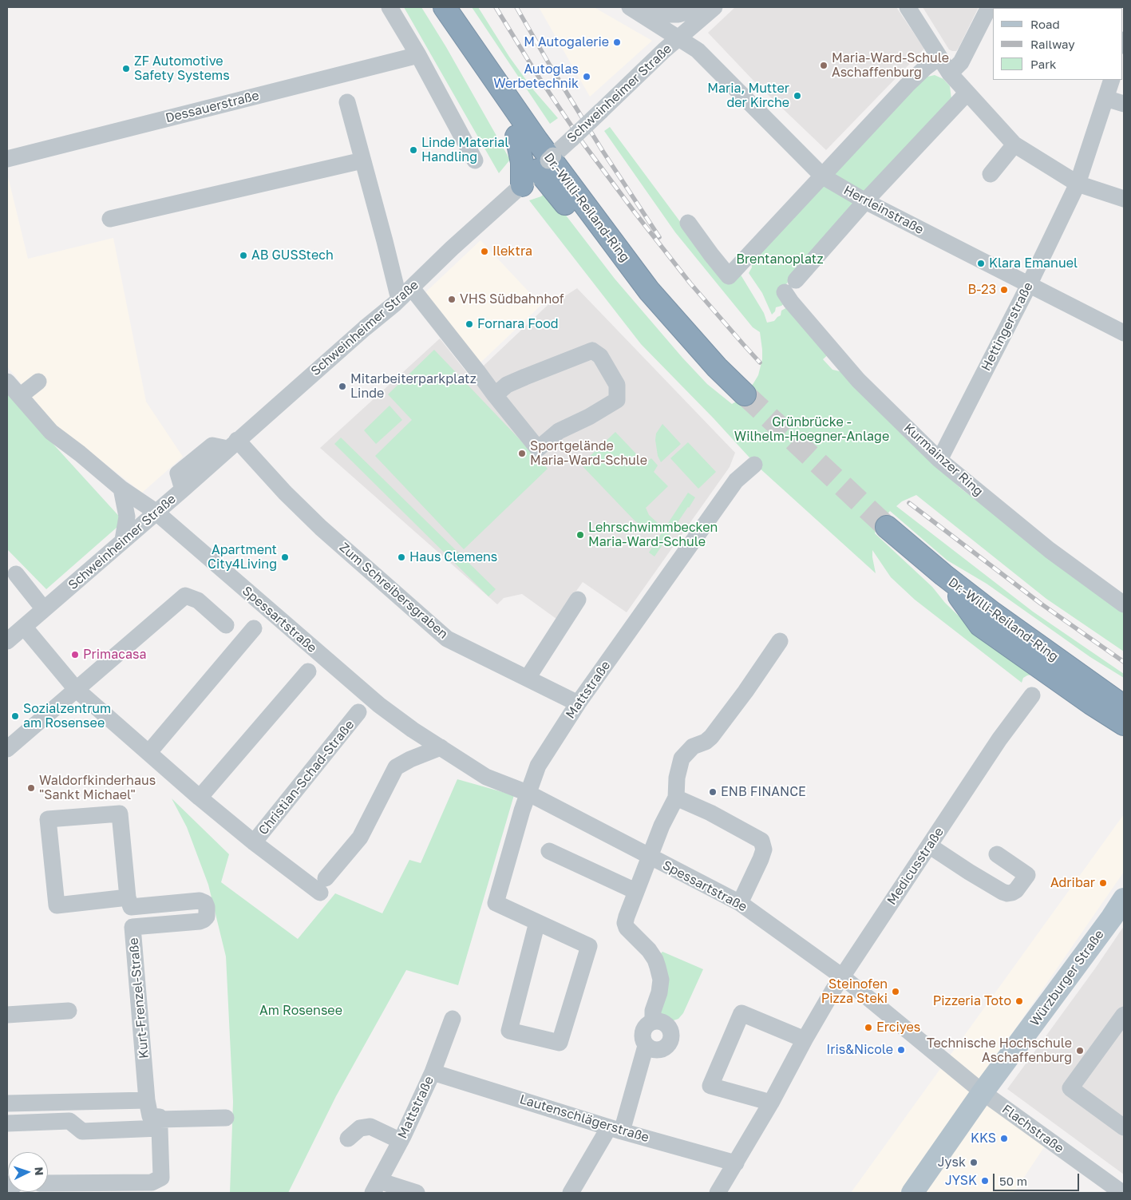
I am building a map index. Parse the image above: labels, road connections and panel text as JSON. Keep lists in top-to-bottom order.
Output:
{
  "streets": {
    "highway": ["Dr.-Willi-Reiland-Ring"],
    "main road": ["Würzburger Straße"],
    "street": [
      "Schweinheimer Straße",
      "Dessauerstraße",
      "Herrleinstraße",
      "Hettingerstraße",
      "Kurmainzer Ring",
      "Zum Schreibersgraben",
      "Spessartstraße",
      "Mattstraße",
      "Christian-Schad-Straße",
      "Medicusstraße",
      "Kurt-Frenzel-Straße",
      "Lautenschlägerstraße",
      "Flachstraße"
    ]
  },
  "crossings": [
    ["Schweinheimer Straße", "Herrleinstraße"],
    ["Schweinheimer Straße", "Zum Schreibersgraben"],
    ["Schweinheimer Straße", "Spessartstraße"],
    ["Schweinheimer Straße", "Christian-Schad-Straße"],
    ["Herrleinstraße", "Hettingerstraße"],
    ["Herrleinstraße", "Kurmainzer Ring"],
    ["Hettingerstraße", "Kurmainzer Ring"],
    ["Zum Schreibersgraben", "Mattstraße"],
    ["Spessartstraße", "Mattstraße"],
    ["Spessartstraße", "Christian-Schad-Straße"],
    ["Spessartstraße", "Medicusstraße"],
    ["Spessartstraße", "Würzburger Straße"],
    ["Spessartstraße", "Flachstraße"],
    ["Mattstraße", "Lautenschlägerstraße"],
    ["Medicusstraße", "Lautenschlägerstraße"],
    ["Würzburger Straße", "Flachstraße"]
  ],
  "parks": ["Brentanoplatz", "Grünbrücke - Wilhelm-Hoegner-Anlage", "Am Rosensee"],
  "places": [
    "M Autogalerie",
    "Maria-Ward-Schule Aschaffenburg",
    "ZF Automotive Safety Systems",
    "Autoglas Werbetechnik",
    "Maria, Mutter der Kirche",
    "Linde Material Handling",
    "Ilektra",
    "AB GUSStech",
    "Klara Emanuel",
    "B-23",
    "VHS Südbahnhof",
    "Fornara Food",
    "Mitarbeiterparkplatz Linde",
    "Sportgelände Maria-Ward-Schule",
    "Lehrschwimmbecken Maria-Ward-Schule",
    "Apartment City4Living",
    "Haus Clemens",
    "Primacasa",
    "Sozialzentrum am Rosensee",
    "Waldorfkinderhaus \"Sankt Michael\"",
    "ENB FINANCE",
    "Adribar",
    "Steinofen Pizza Steki",
    "Pizzeria Toto",
    "Erciyes",
    "Iris&Nicole",
    "Technische Hochschule Aschaffenburg",
    "KKS",
    "Jysk",
    "JYSK"
  ],
  "legend": ["Road", "Railway", "Park"],
  "scale_bar": "50 m",
  "north": "right"
}
